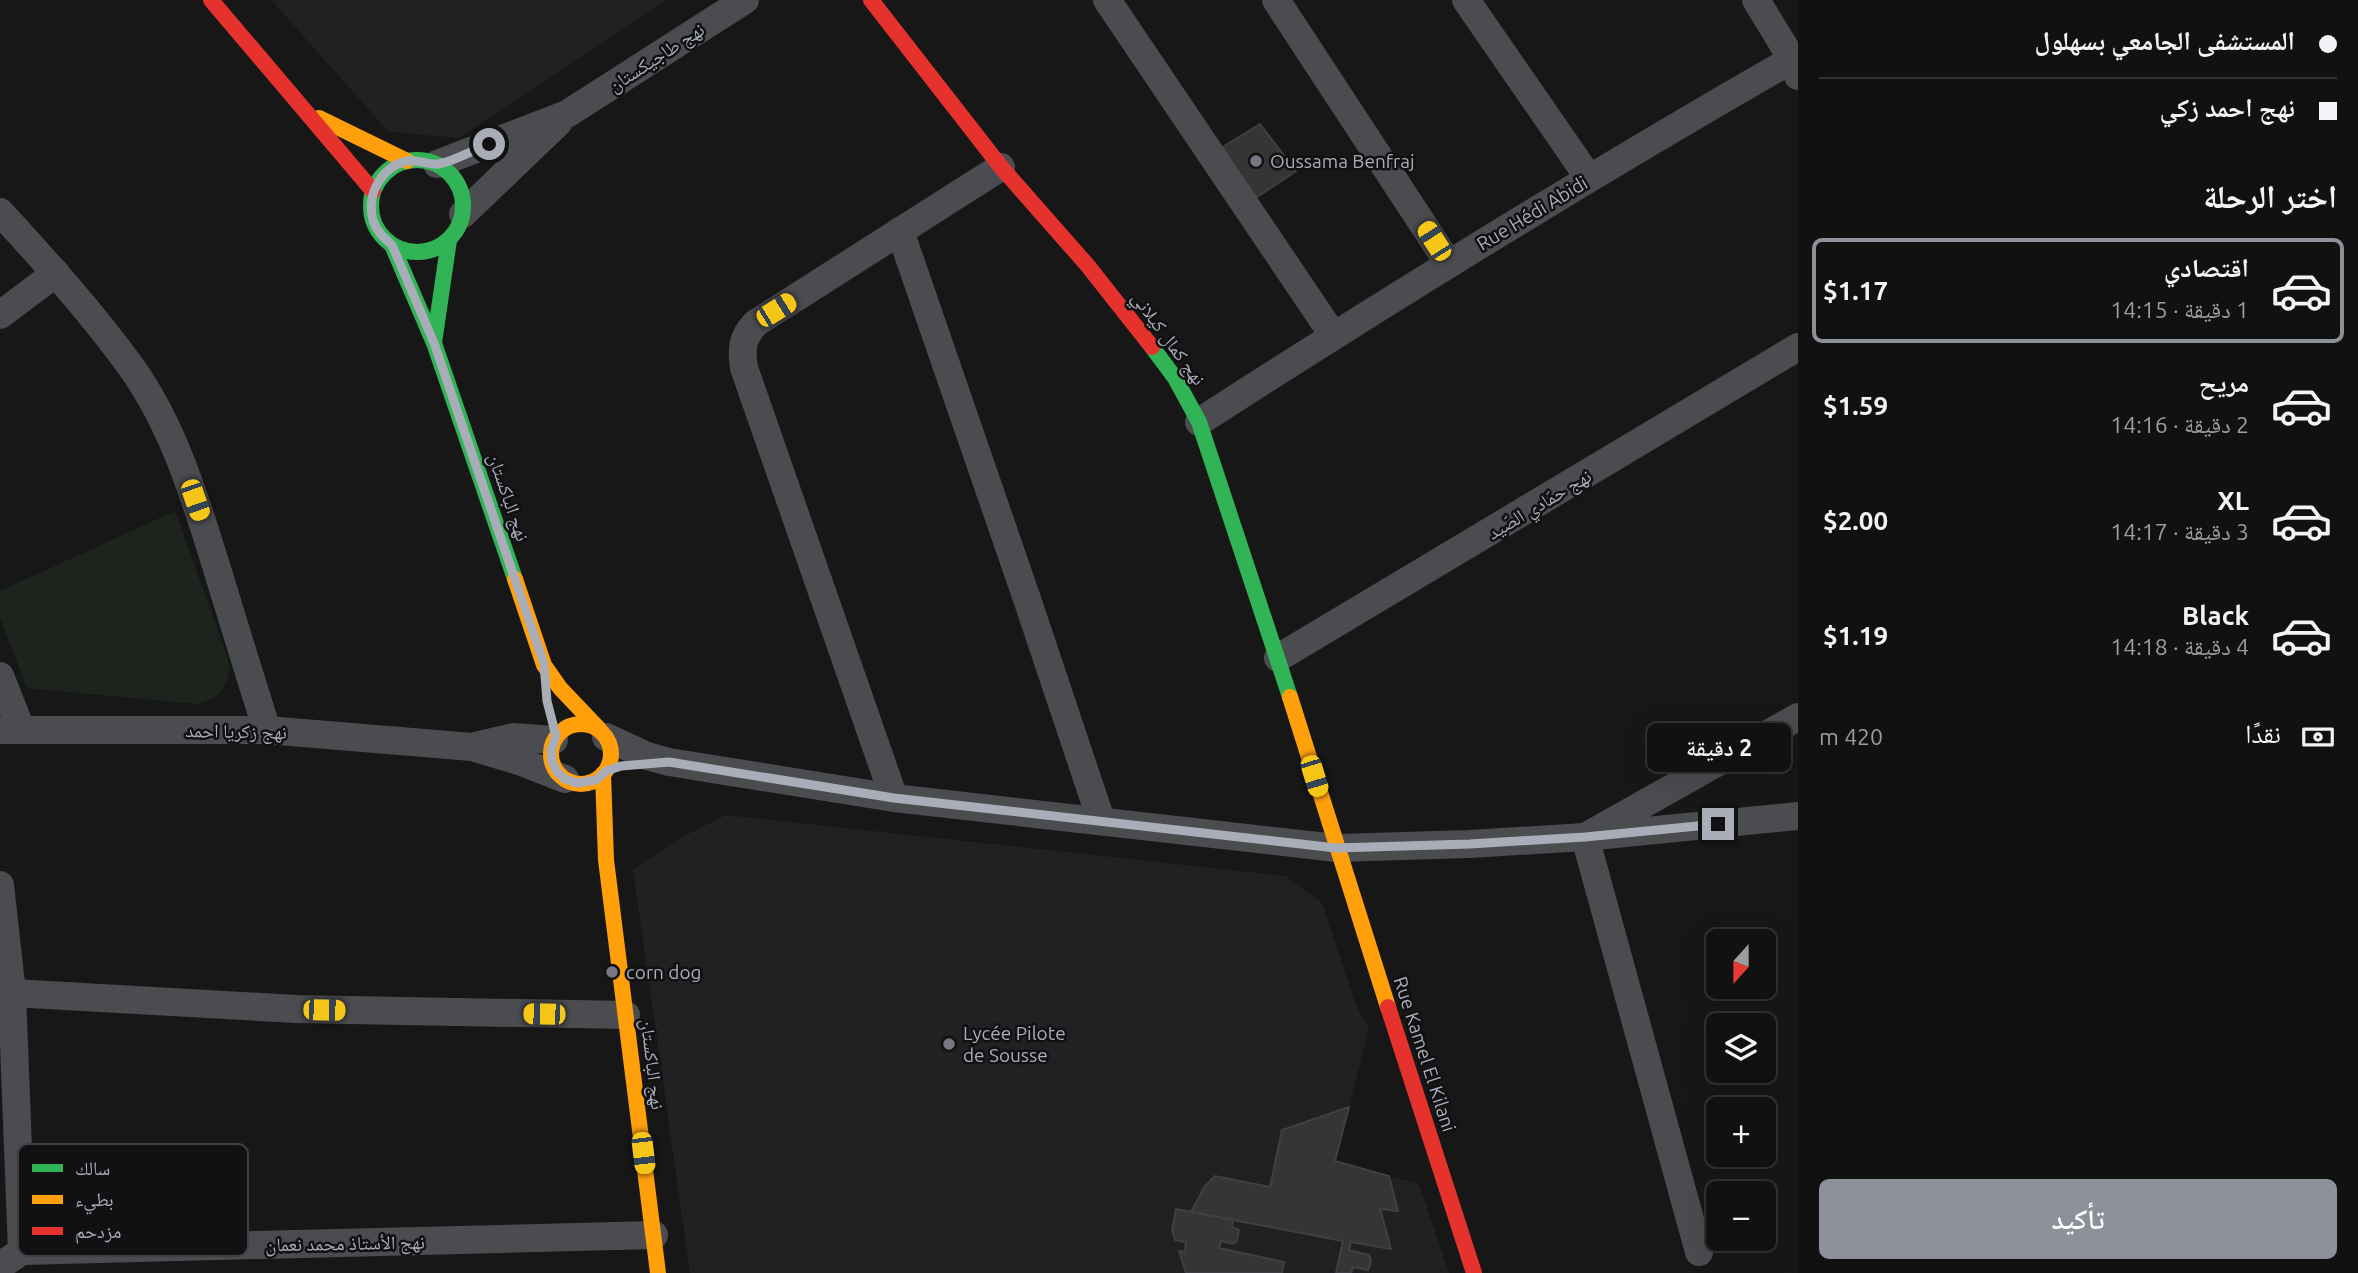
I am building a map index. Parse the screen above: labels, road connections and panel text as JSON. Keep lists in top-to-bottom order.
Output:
{
  "streets": {
    "street": [
      "نهج طاجيكستان",
      "Rue Hédi Abidi",
      "نهج كمال كيلاني",
      "نهج الباكستان",
      "نهج حمّادي الصّيد",
      "نهج زكريا احمد",
      "Rue Kamel El Kilani",
      "نهج الأستاذ محمد نعمان"
    ]
  },
  "crossings": [
    ["Rue Hédi Abidi", "نهج كمال كيلاني"],
    ["نهج كمال كيلاني", "نهج حمّادي الصّيد"],
    ["نهج كمال كيلاني", "Rue Kamel El Kilani"],
    ["نهج الباكستان", "نهج زكريا احمد"],
    ["نهج الباكستان", "نهج الأستاذ محمد نعمان"]
  ],
  "places": ["Oussama Benfraj", "corn dog", "Lycée Pilote de Sousse"],
  "legend": ["سالك", "بطيء", "مزدحم"],
  "north": "bottom",
  "page": {
    "banner": ["المستشفى الجامعي بسهلول", "نهج احمد زكي"],
    "heading": "اختر الرحلة",
    "list": [
      {
        "name": "اقتصادي",
        "note": "1 دقيقة · 14:15",
        "value": "$1.17"
      },
      {
        "name": "مريح",
        "note": "2 دقيقة · 14:16",
        "value": "$1.59"
      },
      {
        "name": "XL",
        "note": "3 دقيقة · 14:17",
        "value": "$2.00"
      },
      {
        "name": "Black",
        "note": "4 دقيقة · 14:18",
        "value": "$1.19"
      }
    ],
    "pay": ["نقدًا", "420 m"],
    "bubble": "2 دقيقة",
    "map_buttons": ["+", "−"],
    "buttons": "تأكيد"
  }
}
